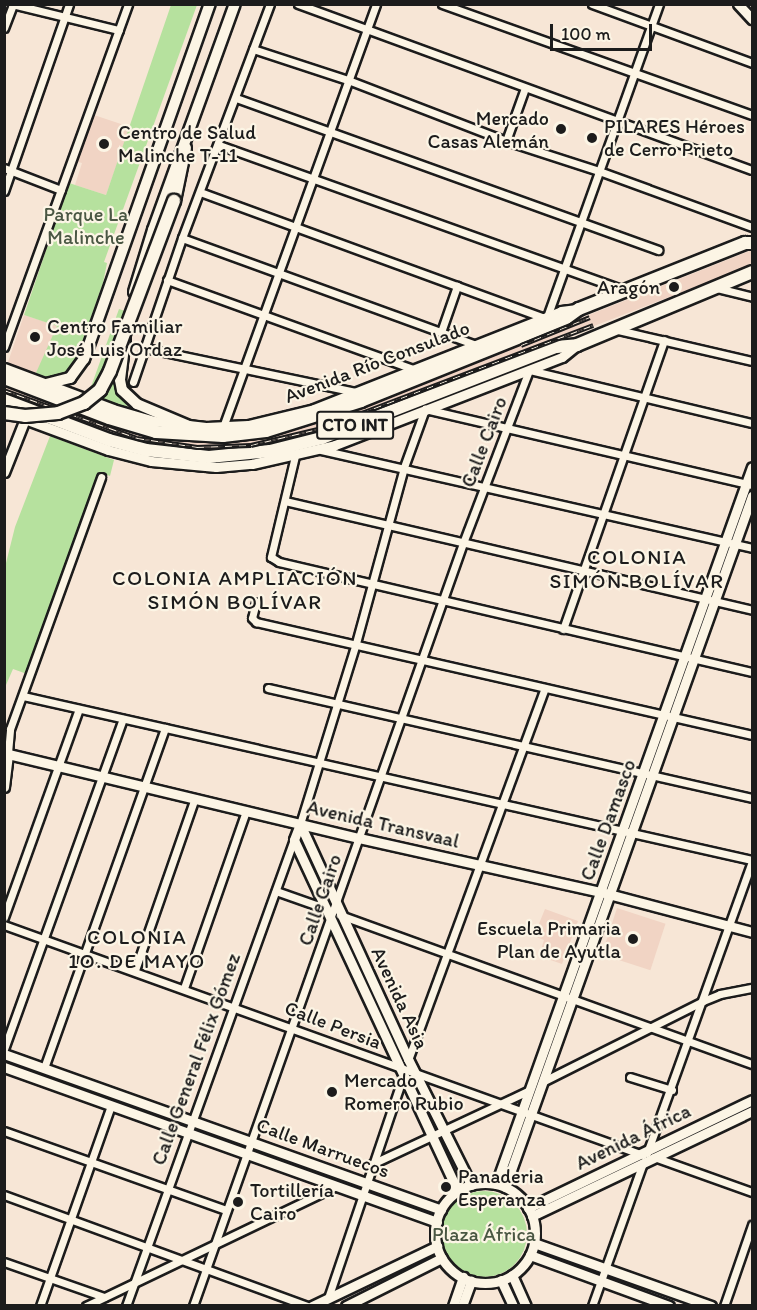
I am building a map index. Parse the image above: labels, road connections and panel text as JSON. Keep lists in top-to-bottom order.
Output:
{
  "streets": {
    "highway": ["Avenida Río Consulado", "CTO INT"],
    "street": [
      "Calle Cairo",
      "Calle Damasco",
      "Avenida Transvaal",
      "Avenida Asia",
      "Calle Persia",
      "Calle General Félix Gómez",
      "Avenida África",
      "Calle Marruecos"
    ]
  },
  "crossings": [
    ["Avenida Río Consulado", "CTO INT"],
    ["CTO INT", "Calle Cairo"],
    ["Calle Cairo", "Avenida Transvaal"],
    ["Calle Cairo", "Avenida Asia"],
    ["Calle Cairo", "Calle Persia"],
    ["Calle Cairo", "Calle Marruecos"],
    ["Calle Damasco", "Avenida Transvaal"],
    ["Calle Damasco", "Avenida Asia"],
    ["Calle Damasco", "Calle Persia"],
    ["Calle Damasco", "Avenida África"],
    ["Calle Damasco", "Calle Marruecos"],
    ["Avenida Transvaal", "Avenida Asia"],
    ["Avenida Transvaal", "Calle General Félix Gómez"],
    ["Avenida Asia", "Calle Persia"],
    ["Avenida Asia", "Calle General Félix Gómez"],
    ["Avenida Asia", "Avenida África"],
    ["Avenida Asia", "Calle Marruecos"],
    ["Calle Persia", "Calle General Félix Gómez"],
    ["Calle Persia", "Avenida África"],
    ["Calle General Félix Gómez", "Calle Marruecos"],
    ["Avenida África", "Calle Marruecos"]
  ],
  "districts": ["COLONIA SIMÓN BOLÍVAR", "COLONIA AMPLIACIÓN SIMÓN BOLÍVAR", "COLONIA 1O. DE MAYO"],
  "parks": ["Parque La Malinche", "Plaza África"],
  "places": [
    "Mercado Casas Alemán",
    "PILARES Héroes de Cerro Prieto",
    "Centro de Salud Malinche T-11",
    "Aragón",
    "Centro Familiar José Luis Ordaz",
    "Escuela Primaria Plan de Ayutla",
    "Mercado Romero Rubio",
    "Panaderia Esperanza",
    "Tortillería Cairo"
  ],
  "scale_bar": "100 m"
}
